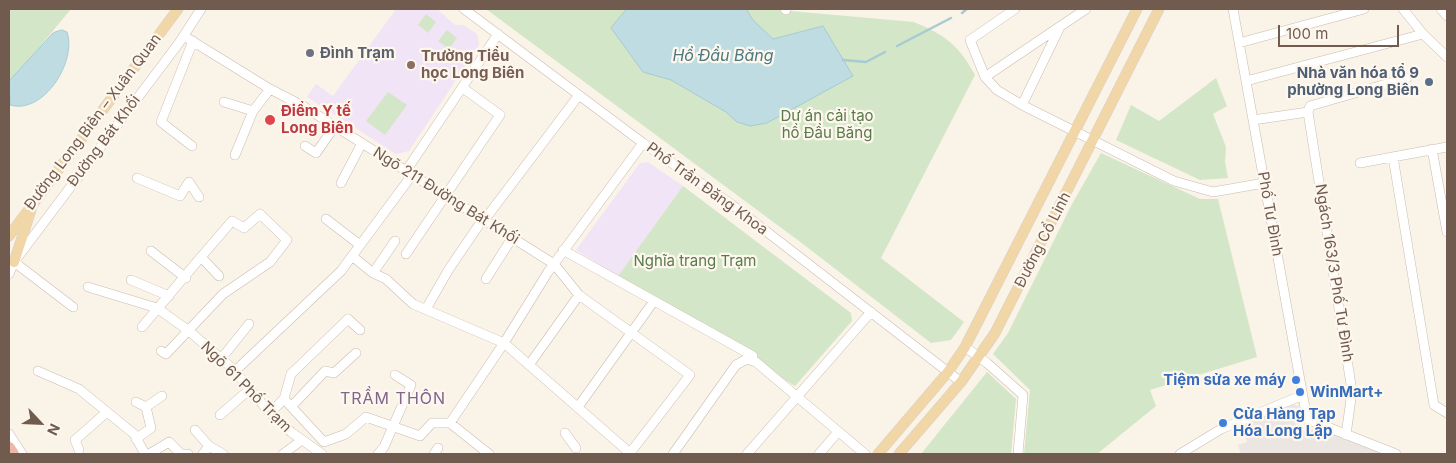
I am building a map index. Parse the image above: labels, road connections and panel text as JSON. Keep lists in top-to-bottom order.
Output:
{
  "streets": {
    "main road": ["Đường Long Biên – Xuân Quan", "Đường Cổ Linh"],
    "street": [
      "Đường Bát Khối",
      "Phố Trần Đăng Khoa",
      "Ngõ 211 Đường Bát Khối",
      "Phố Tư Đình",
      "Ngách 163/3 Phố Tư Đình",
      "Ngõ 61 Phố Trạm"
    ]
  },
  "crossings": [
    ["Đường Bát Khối", "Ngõ 211 Đường Bát Khối"],
    ["Phố Trần Đăng Khoa", "Đường Cổ Linh"],
    ["Phố Tư Đình", "Ngách 163/3 Phố Tư Đình"]
  ],
  "districts": ["TRẦM THÔN"],
  "water": ["Hồ Đầu Băng"],
  "parks": ["Dự án cải tạo hồ Đầu Băng", "Nghĩa trang Trạm"],
  "places": [
    "Đình Trạm",
    "Trường Tiểu học Long Biên",
    "Nhà văn hóa tổ 9 phường Long Biên",
    "Điểm Y tế Long Biên",
    "Tiệm sửa xe máy",
    "WinMart+",
    "Cửa Hàng Tạp Hóa Long Lập"
  ],
  "scale_bar": "100 m",
  "north": "bottom right"
}
